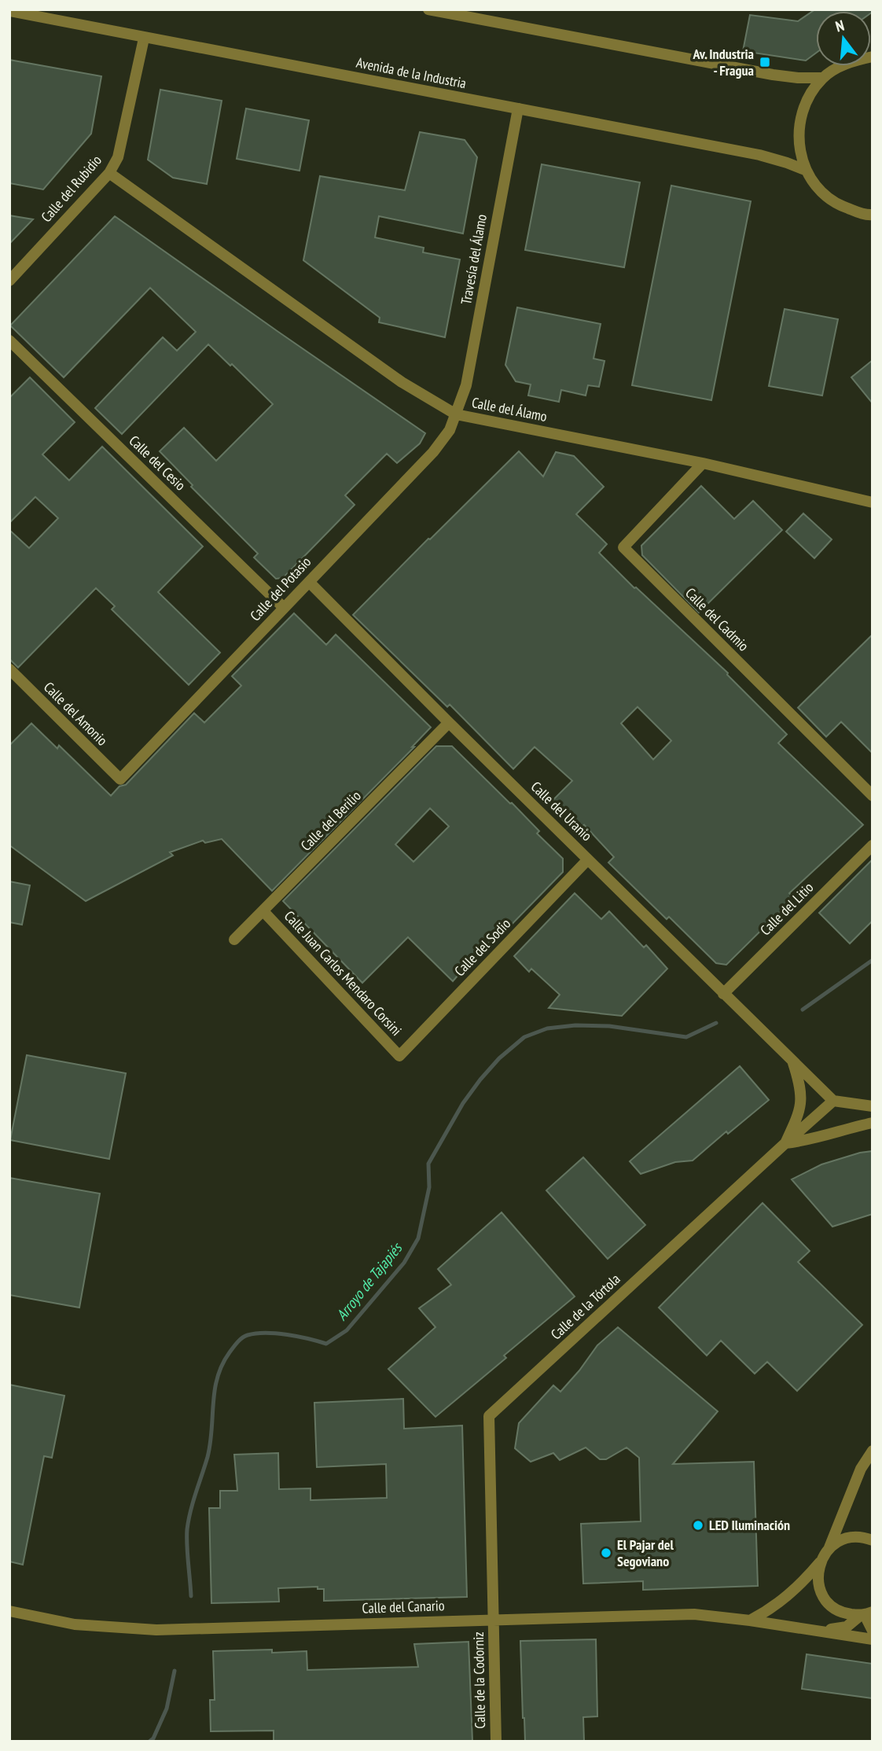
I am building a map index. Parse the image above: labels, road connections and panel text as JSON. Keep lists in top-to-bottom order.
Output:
{
  "streets": {
    "street": [
      "Avenida de la Industria",
      "Calle del Rubidio",
      "Travesía del Álamo",
      "Calle del Álamo",
      "Calle del Cesio",
      "Calle del Potasio",
      "Calle del Cadmio",
      "Calle del Amonio",
      "Calle del Uranio",
      "Calle del Berilio",
      "Calle del Litio",
      "Calle del Sodio",
      "Calle Juan Carlos Mendaro Corsini",
      "Calle de la Tórtola",
      "Calle del Canario",
      "Calle de la Codorniz"
    ]
  },
  "crossings": [
    ["Avenida de la Industria", "Calle del Rubidio"],
    ["Avenida de la Industria", "Travesía del Álamo"],
    ["Calle del Rubidio", "Calle del Álamo"],
    ["Travesía del Álamo", "Calle del Álamo"],
    ["Travesía del Álamo", "Calle del Potasio"],
    ["Calle del Álamo", "Calle del Potasio"],
    ["Calle del Álamo", "Calle del Cadmio"],
    ["Calle del Cesio", "Calle del Potasio"],
    ["Calle del Potasio", "Calle del Amonio"],
    ["Calle del Potasio", "Calle del Uranio"],
    ["Calle del Uranio", "Calle del Berilio"],
    ["Calle del Uranio", "Calle del Litio"],
    ["Calle del Uranio", "Calle del Sodio"],
    ["Calle del Uranio", "Calle de la Tórtola"],
    ["Calle del Berilio", "Calle Juan Carlos Mendaro Corsini"],
    ["Calle del Sodio", "Calle Juan Carlos Mendaro Corsini"],
    ["Calle de la Tórtola", "Calle del Canario"],
    ["Calle de la Tórtola", "Calle de la Codorniz"],
    ["Calle del Canario", "Calle de la Codorniz"]
  ],
  "water": ["Arroyo de Tajapiés"],
  "places": {
    "transit": ["Av. Industria - Fragua"],
    "other": ["LED Iluminación", "El Pajar del Segoviano"]
  },
  "north": "top"
}
